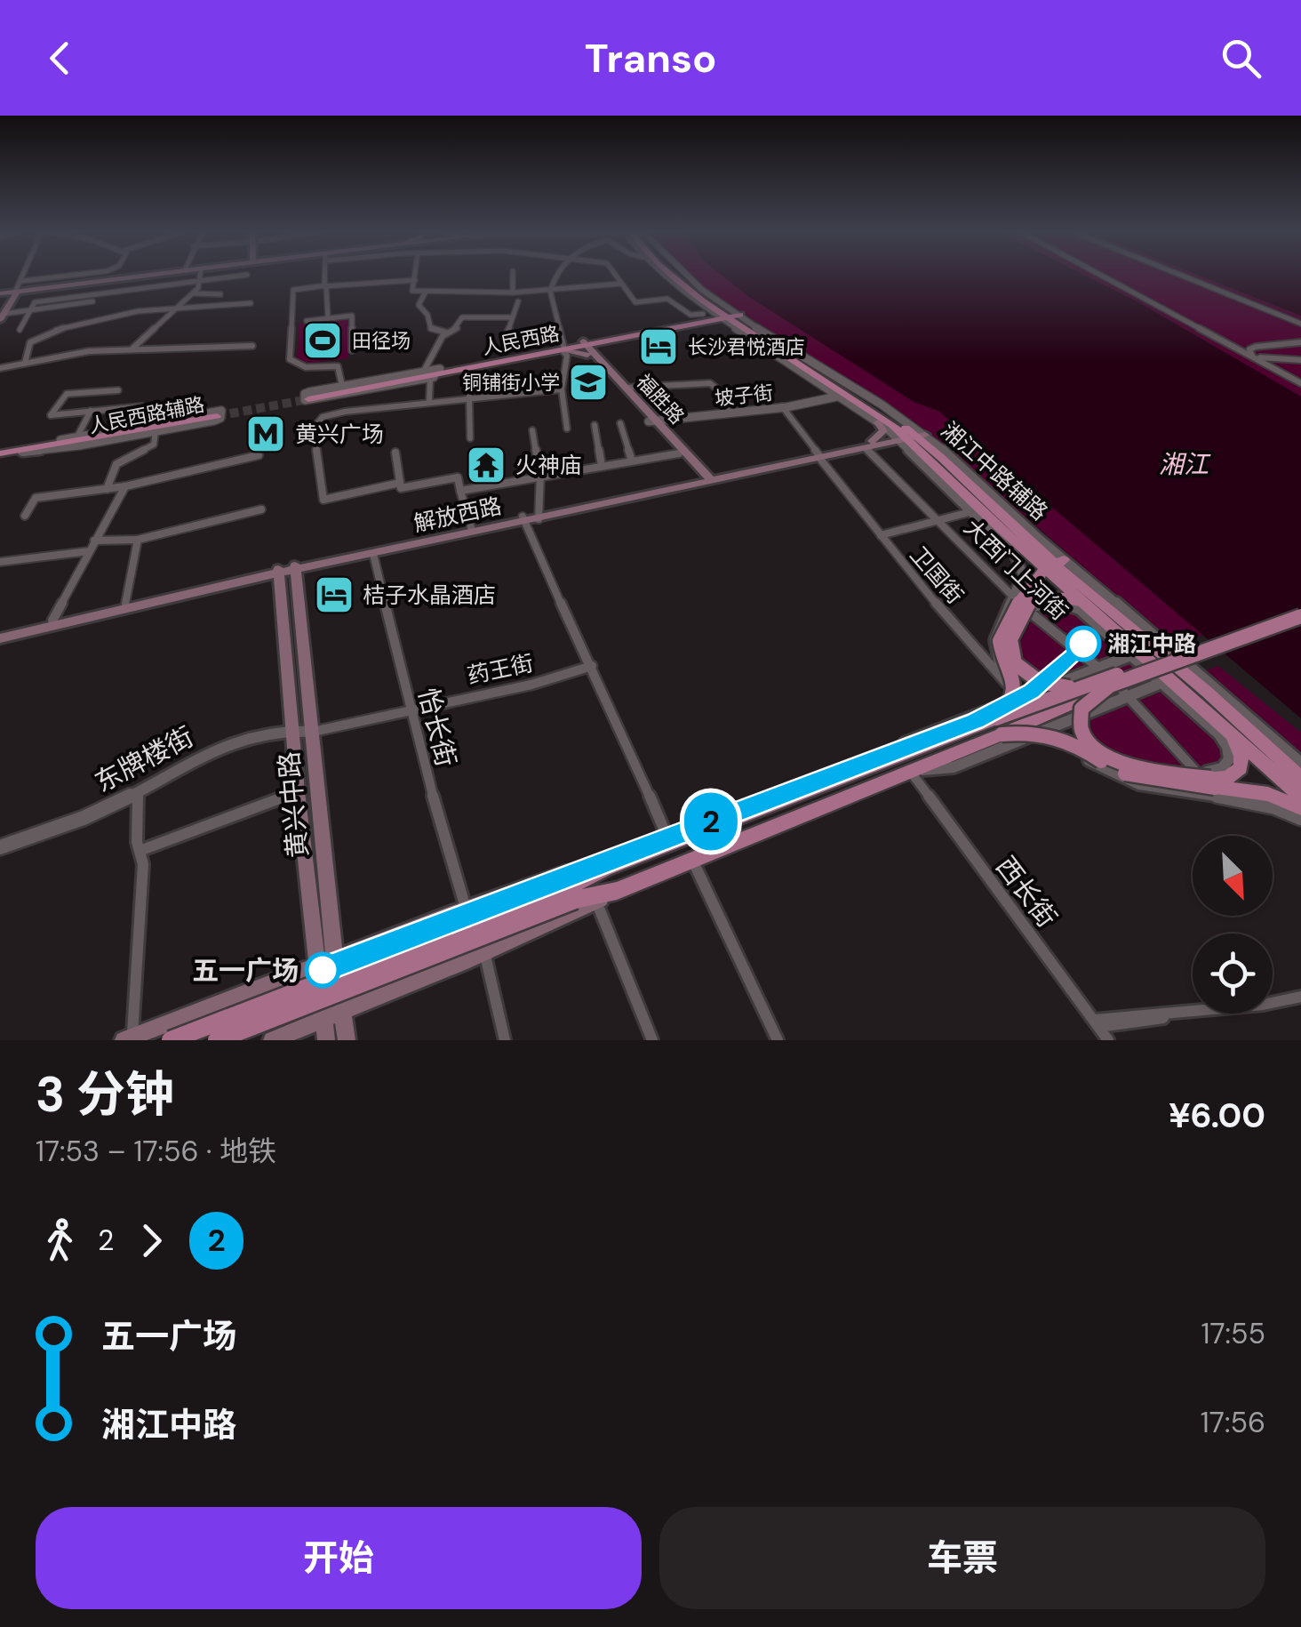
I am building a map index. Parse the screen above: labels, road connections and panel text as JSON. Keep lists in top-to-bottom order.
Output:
{
  "streets": {
    "main road": [
      "人民西路",
      "福胜路",
      "解放西路",
      "黄兴中路"
    ],
    "street": [
      "坡子街",
      "人民西路辅路",
      "湘江中路辅路",
      "大西门上河街",
      "卫国街",
      "药王街",
      "怡长街",
      "东牌楼街",
      "西长街"
    ]
  },
  "crossings": [
    ["人民西路", "福胜路"],
    ["人民西路", "湘江中路辅路"],
    ["坡子街", "福胜路"],
    ["坡子街", "湘江中路辅路"],
    ["坡子街", "卫国街"],
    ["福胜路", "解放西路"],
    ["湘江中路辅路", "解放西路"],
    ["湘江中路辅路", "大西门上河街"],
    ["湘江中路辅路", "卫国街"],
    ["解放西路", "大西门上河街"],
    ["解放西路", "卫国街"],
    ["解放西路", "怡长街"],
    ["解放西路", "黄兴中路"],
    ["药王街", "怡长街"],
    ["药王街", "东牌楼街"],
    ["药王街", "黄兴中路"],
    ["东牌楼街", "黄兴中路"]
  ],
  "water": ["湘江"],
  "places": {
    "sports": ["田径场"],
    "hotel": ["长沙君悦酒店", "桔子水晶酒店"],
    "school or university": ["铜铺街小学"],
    "metro station": ["黄兴广场"],
    "temple": ["火神庙"],
    "other": ["湘江中路", "五一广场"]
  },
  "lines": ["metro line 2"],
  "north": "bottom right",
  "page": {
    "header": "Transo",
    "on_map": "2",
    "heading": ["3 分钟", "17:53 – 17:56 · 地铁", "¥6.00"],
    "legs": ["2", "2"],
    "list": [
      {
        "name": "五一广场",
        "value": "17:55"
      },
      {
        "name": "湘江中路",
        "value": "17:56"
      }
    ],
    "buttons": ["开始", "车票"]
  }
}
